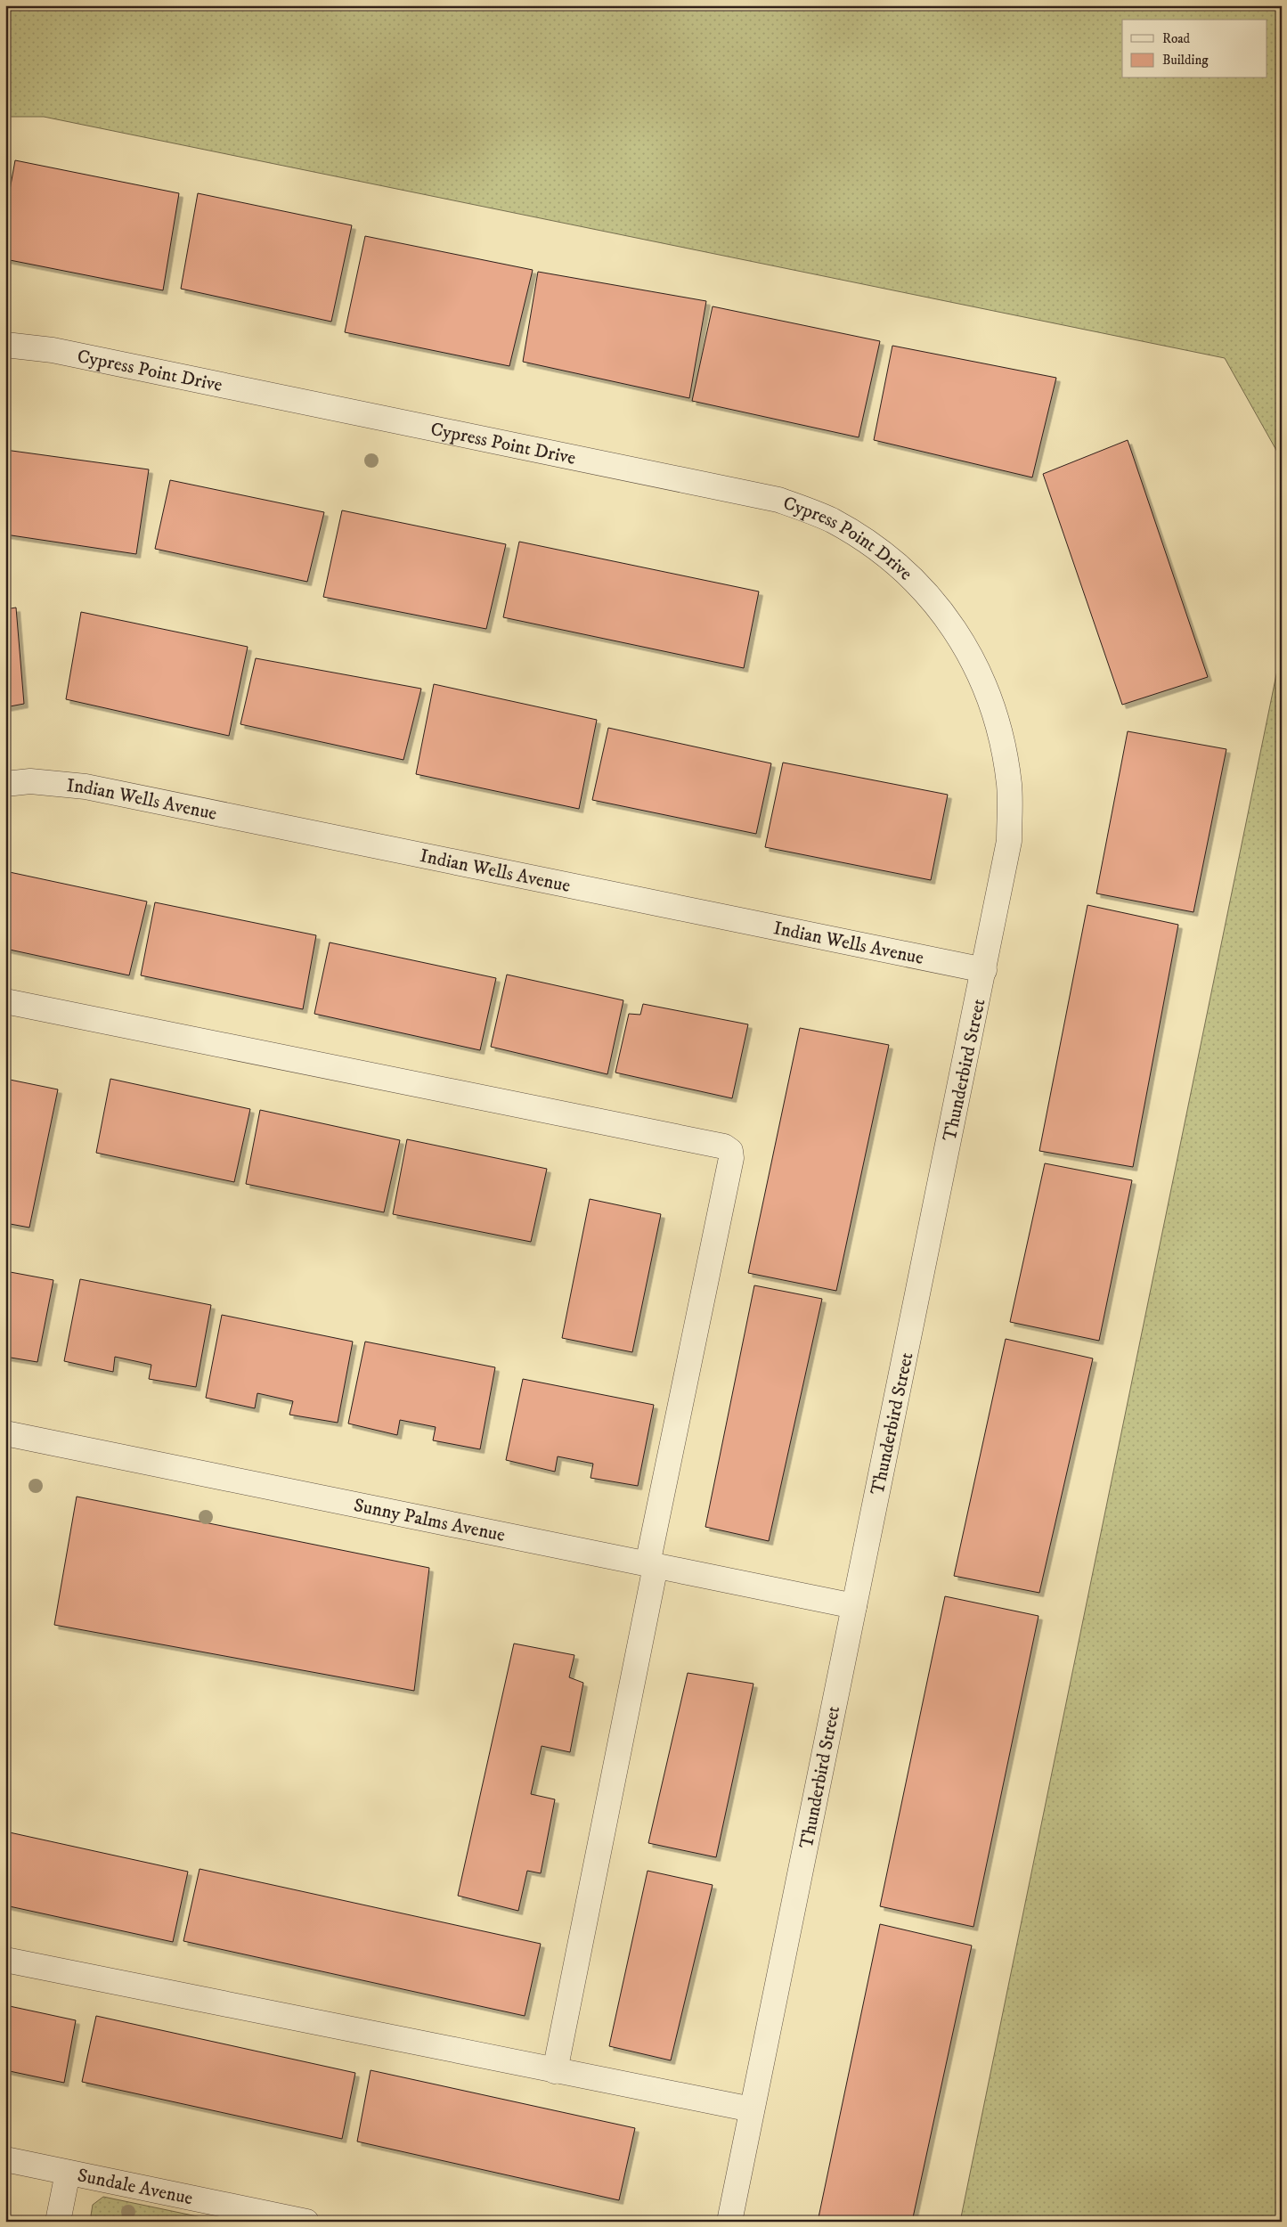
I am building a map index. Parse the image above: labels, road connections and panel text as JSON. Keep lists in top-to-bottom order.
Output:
{
  "streets": {
    "street": [
      "Cypress Point Drive",
      "Indian Wells Avenue",
      "Thunderbird Street",
      "Sunny Palms Avenue",
      "Sundale Avenue"
    ]
  },
  "crossings": [
    ["Cypress Point Drive", "Thunderbird Street"],
    ["Indian Wells Avenue", "Thunderbird Street"],
    ["Thunderbird Street", "Sunny Palms Avenue"]
  ],
  "legend": ["Road", "Building"]
}
